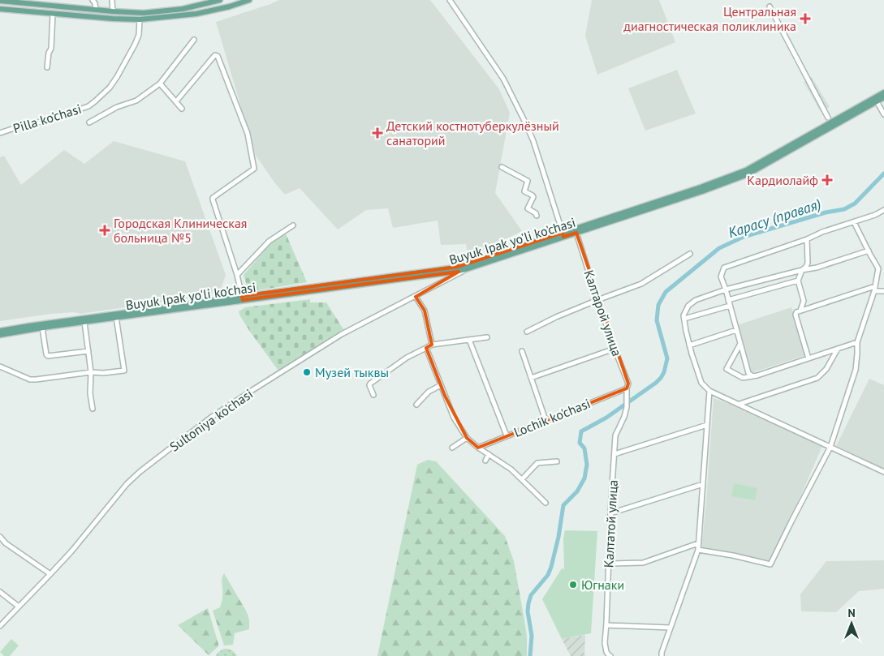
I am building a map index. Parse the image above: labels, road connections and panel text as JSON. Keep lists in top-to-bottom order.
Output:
{
  "streets": {
    "main road": ["Buyuk Ipak yo'li ko'chasi"],
    "street": [
      "Pilla ko'chasi",
      "Калтарой улица",
      "Lochik ko'chasi",
      "Sultoniya ko'chasi",
      "Калтатой улица"
    ]
  },
  "crossings": [
    ["Buyuk Ipak yo'li ko'chasi", "Калтарой улица"],
    ["Buyuk Ipak yo'li ko'chasi", "Sultoniya ko'chasi"],
    ["Калтарой улица", "Lochik ko'chasi"],
    ["Калтарой улица", "Калтатой улица"]
  ],
  "water": ["Карасу (правая)"],
  "places": {
    "health": [
      "Центральная диагностическая поликлиника",
      "Детский костнотуберкулёзный санаторий",
      "Кардиолайф",
      "Городская Клиническая больница №5"
    ],
    "other": ["Музей тыквы", "Югнаки"]
  },
  "north": "top"
}
